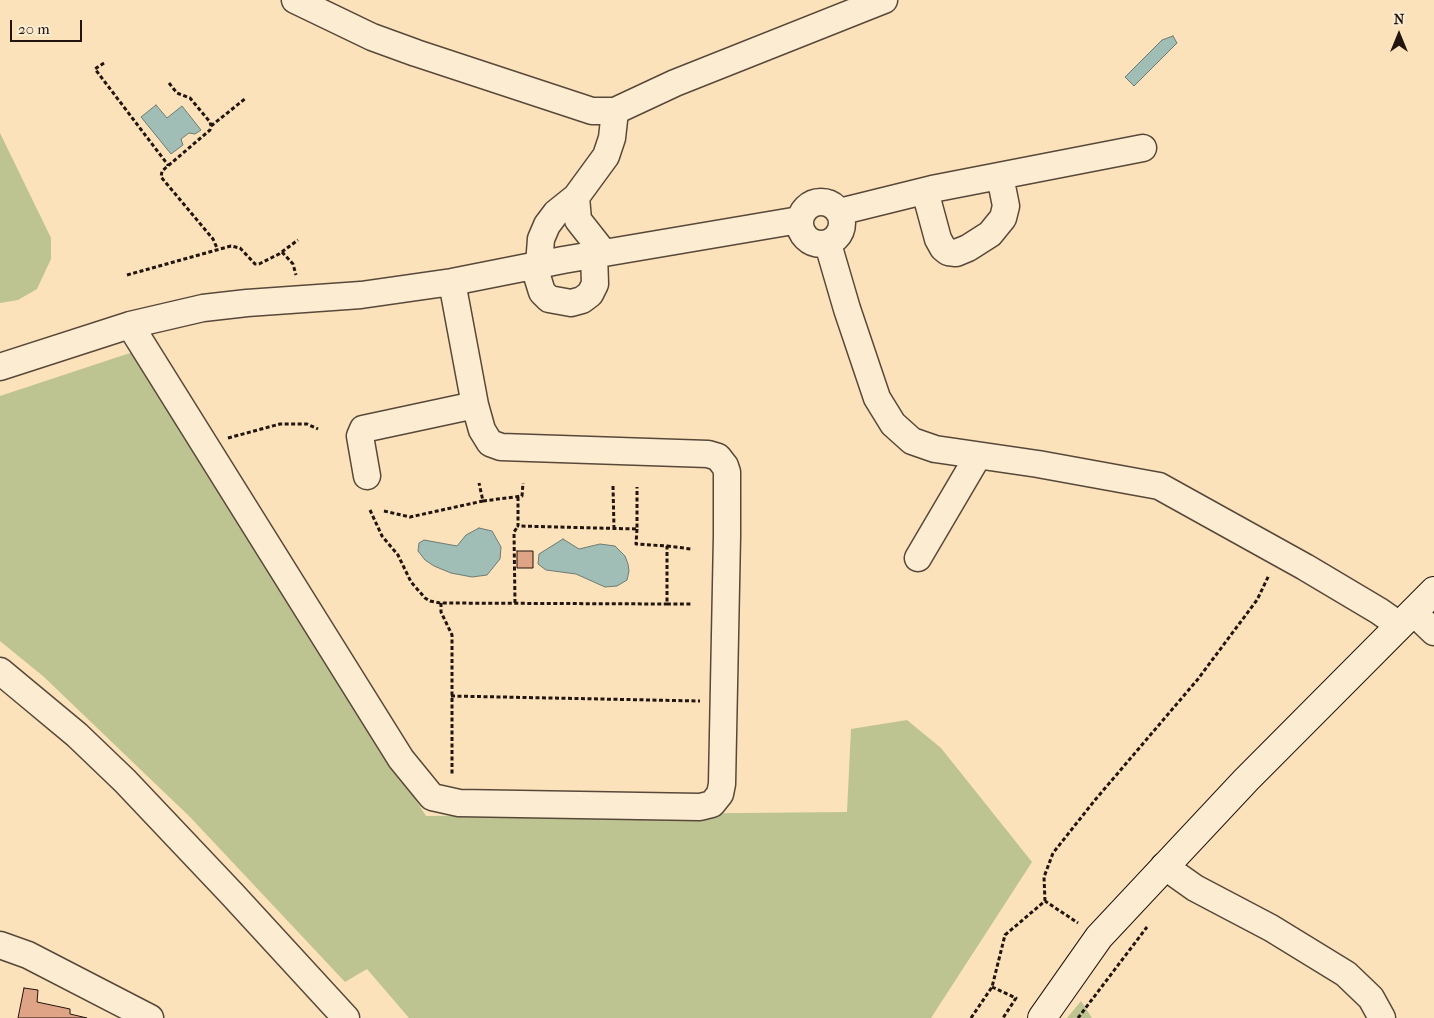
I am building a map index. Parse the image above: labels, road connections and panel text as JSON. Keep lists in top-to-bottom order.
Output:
{
  "scale_bar": "20 m",
  "north": "top"
}
